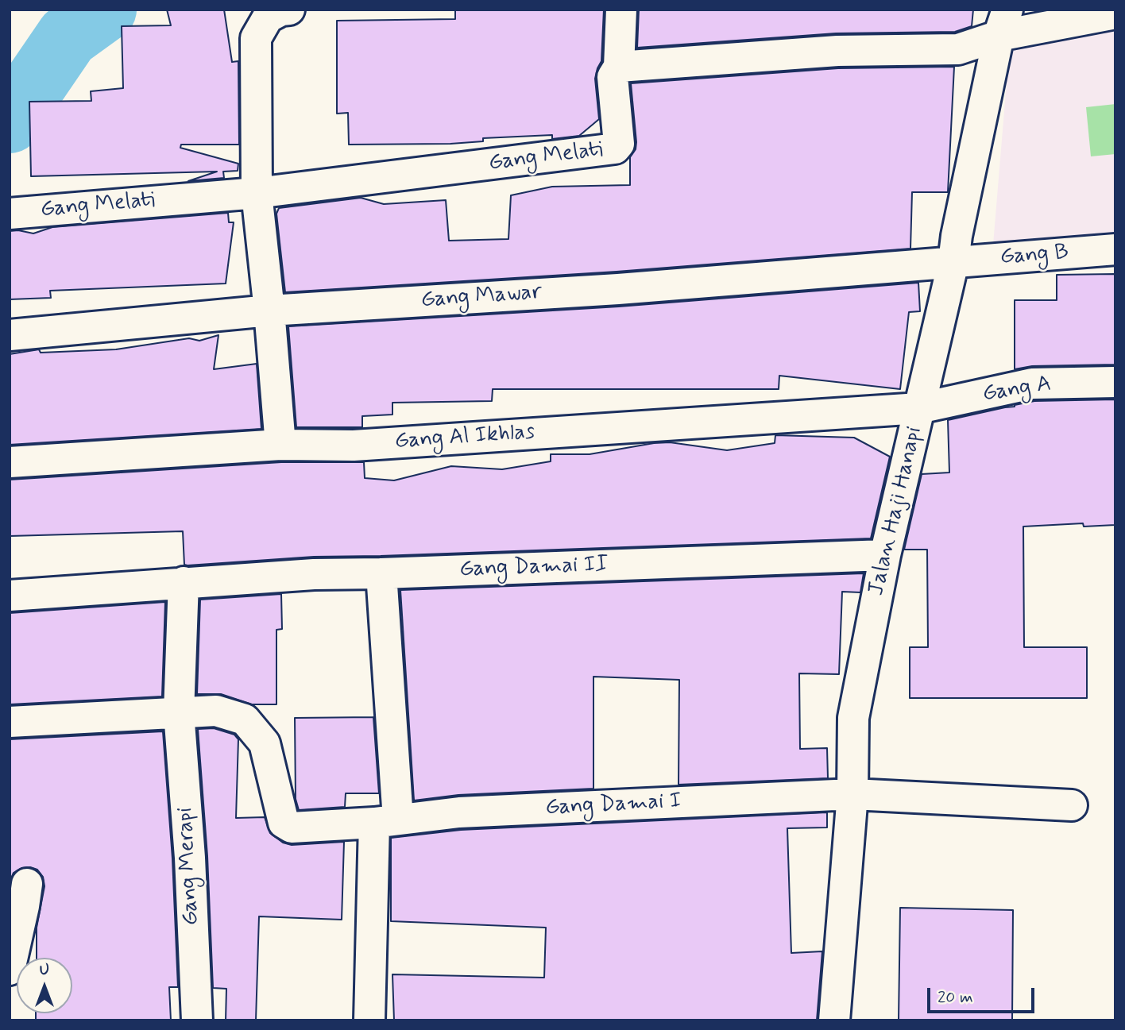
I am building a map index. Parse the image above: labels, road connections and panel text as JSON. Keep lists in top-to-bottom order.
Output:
{
  "streets": {
    "street": [
      "Gang Melati",
      "Gang B",
      "Gang Mawar",
      "Gang A",
      "Gang Al Ikhlas",
      "Jalan Haji Hanapi",
      "Gang Damai II",
      "Gang Damai I",
      "Gang Merapi"
    ]
  },
  "crossings": [
    ["Gang B", "Gang Mawar"],
    ["Gang B", "Jalan Haji Hanapi"],
    ["Gang Mawar", "Jalan Haji Hanapi"],
    ["Gang A", "Gang Al Ikhlas"],
    ["Gang A", "Jalan Haji Hanapi"],
    ["Gang Al Ikhlas", "Jalan Haji Hanapi"],
    ["Jalan Haji Hanapi", "Gang Damai II"],
    ["Jalan Haji Hanapi", "Gang Damai I"],
    ["Gang Damai II", "Gang Merapi"],
    ["Gang Damai I", "Gang Merapi"]
  ],
  "scale_bar": "20 m",
  "north": "top"
}
